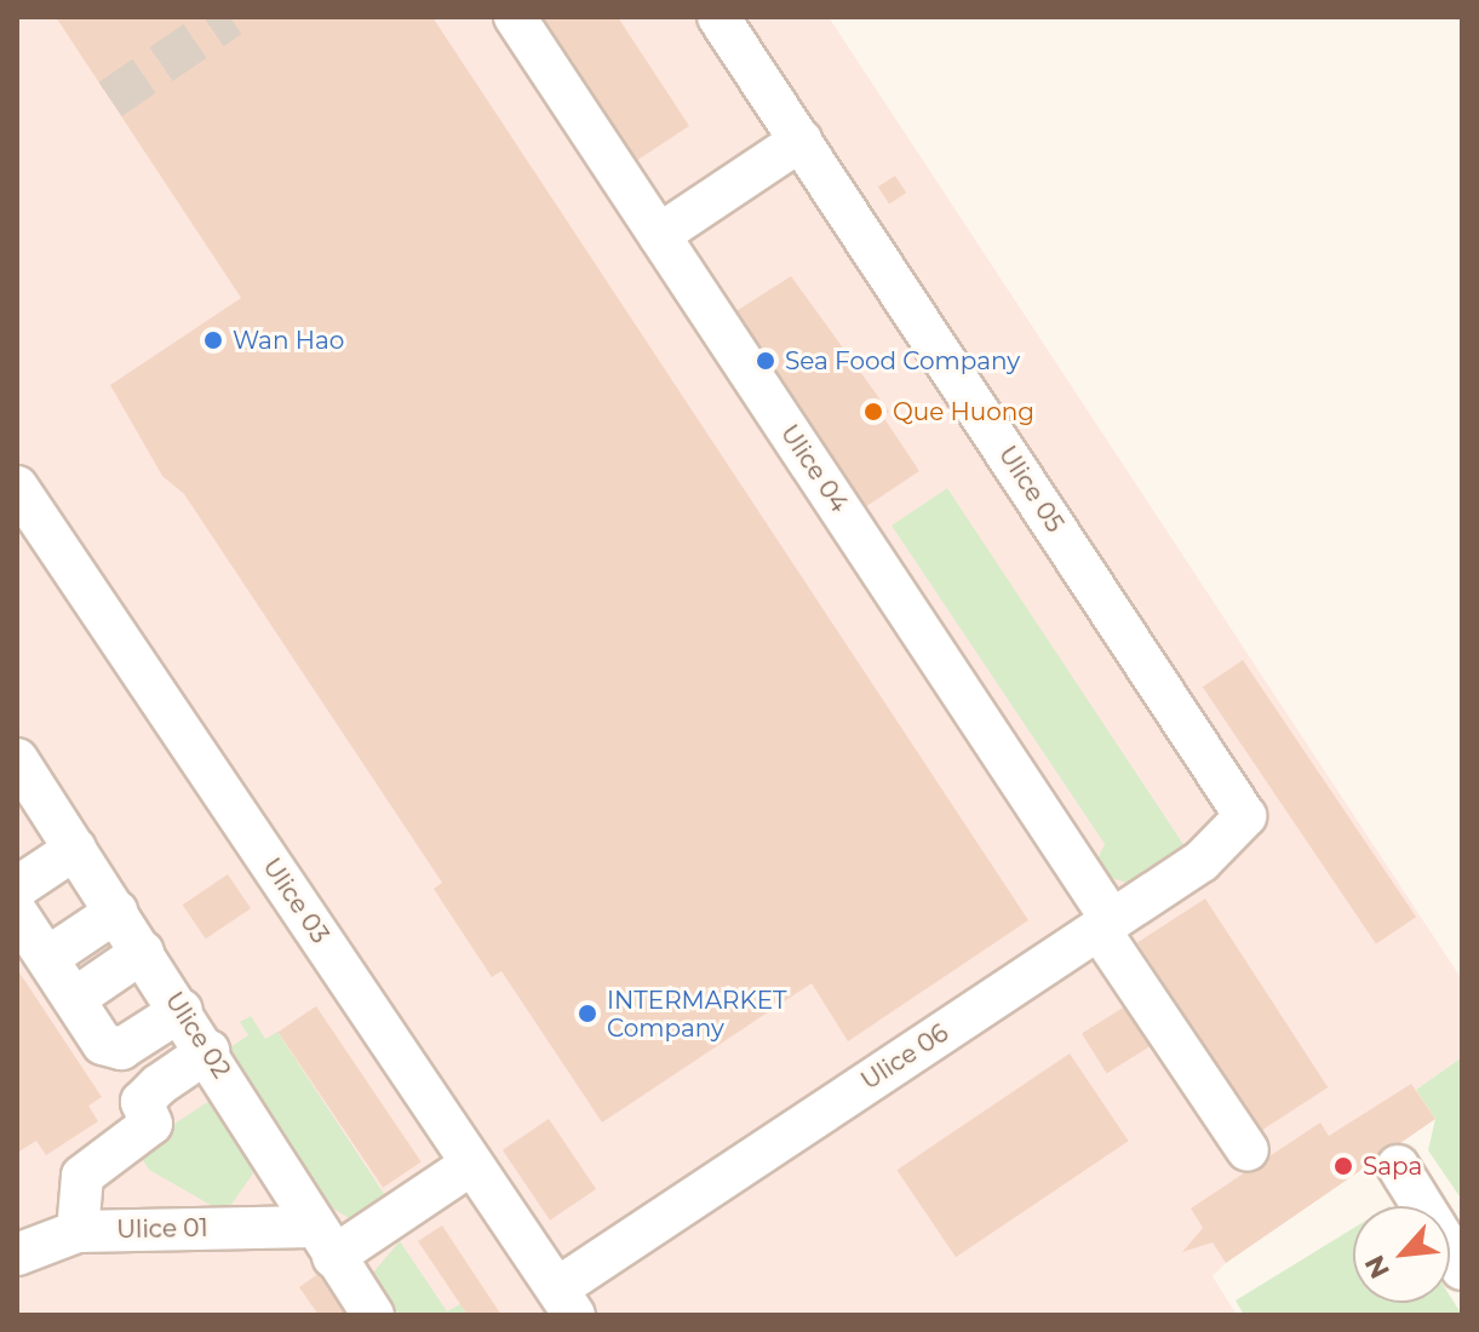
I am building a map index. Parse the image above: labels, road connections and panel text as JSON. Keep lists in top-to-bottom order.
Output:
{
  "streets": {
    "street": [
      "Ulice 04",
      "Ulice 05",
      "Ulice 03",
      "Ulice 02",
      "Ulice 06",
      "Ulice 01"
    ]
  },
  "crossings": [
    ["Ulice 04", "Ulice 06"],
    ["Ulice 05", "Ulice 06"],
    ["Ulice 03", "Ulice 06"],
    ["Ulice 02", "Ulice 01"]
  ],
  "places": [
    "Wan Hao",
    "Sea Food Company",
    "Que Huong",
    "INTERMARKET Company",
    "Sapa"
  ],
  "north": "bottom left"
}
